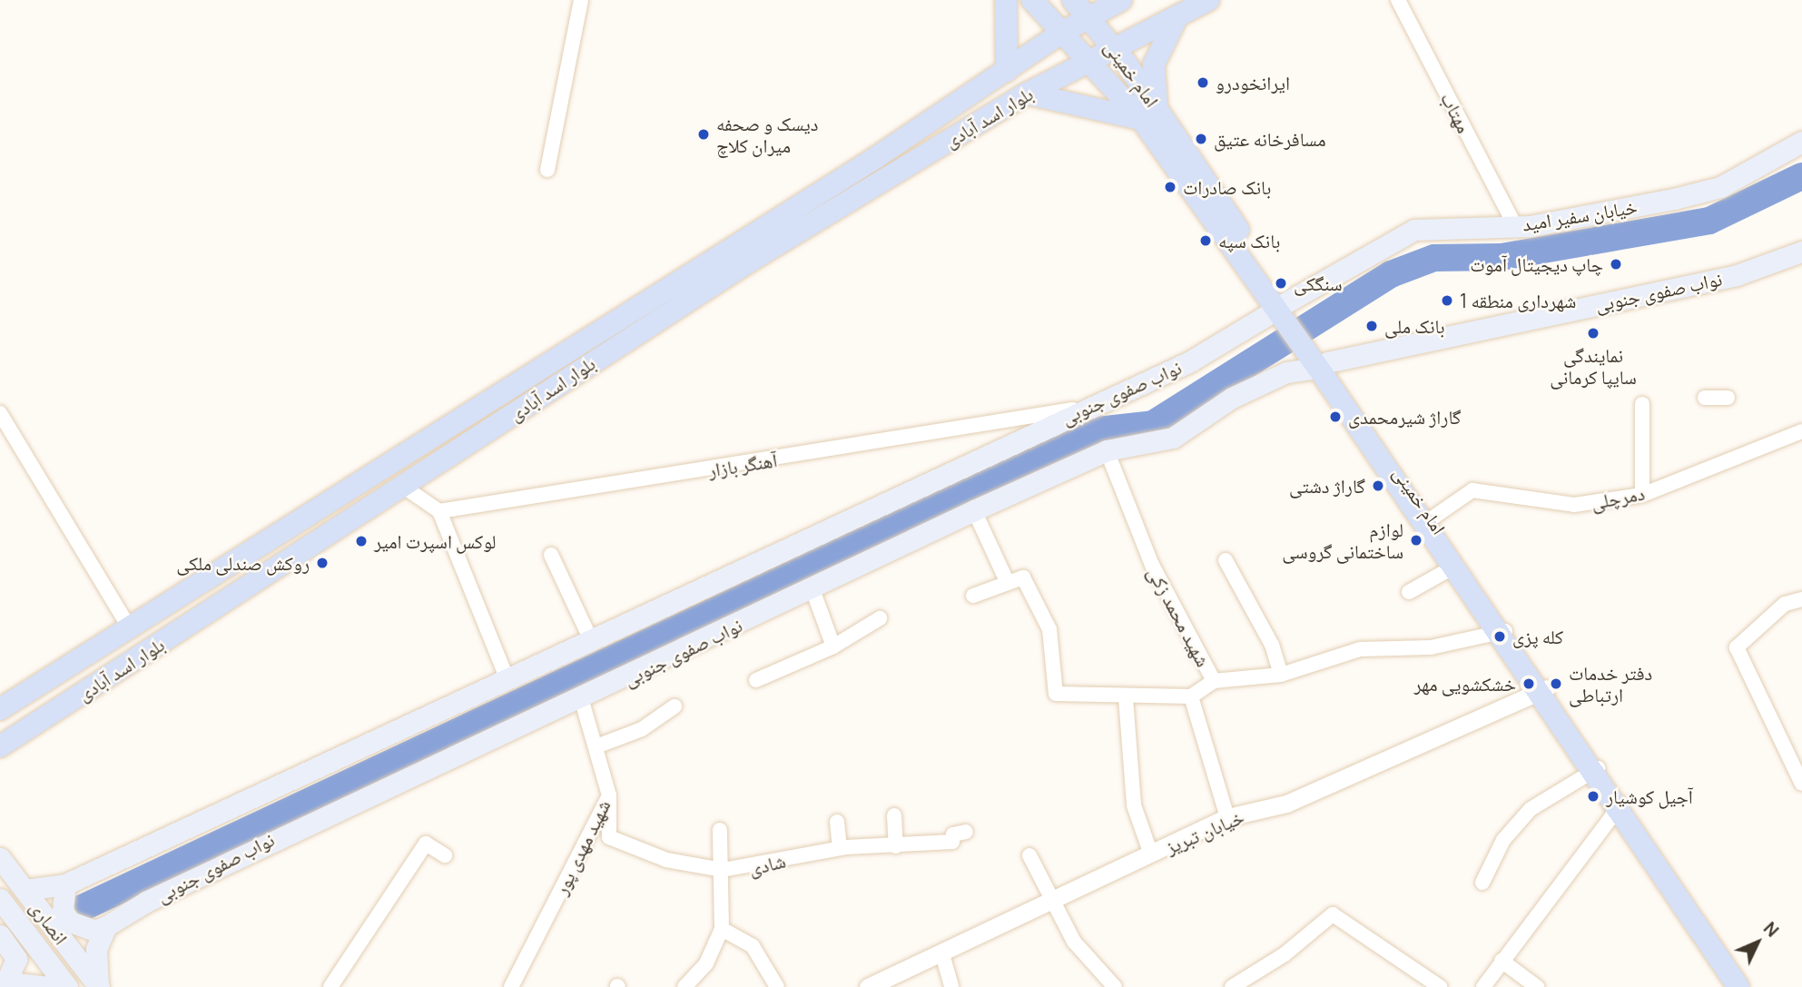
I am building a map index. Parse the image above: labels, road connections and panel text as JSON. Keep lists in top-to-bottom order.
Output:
{
  "streets": {
    "main road": [
      "امام خمینی",
      "بلوار اسد آبادی",
      "خیابان سفیر امید",
      "نواب صفوی جنوبی",
      "انصاری"
    ],
    "street": [
      "مهتاب",
      "آهنگر بازار",
      "دمرچلی",
      "شهید محمد زکی",
      "خیابان تبریز",
      "شهید مهدی پور",
      "شادی"
    ]
  },
  "crossings": [
    ["امام خمینی", "بلوار اسد آبادی"],
    ["امام خمینی", "خیابان سفیر امید"],
    ["امام خمینی", "نواب صفوی جنوبی"],
    ["امام خمینی", "دمرچلی"],
    ["امام خمینی", "شهید محمد زکی"],
    ["امام خمینی", "خیابان تبریز"],
    ["مهتاب", "خیابان سفیر امید"],
    ["خیابان سفیر امید", "نواب صفوی جنوبی"],
    ["نواب صفوی جنوبی", "آهنگر بازار"],
    ["نواب صفوی جنوبی", "شهید محمد زکی"],
    ["نواب صفوی جنوبی", "شهید مهدی پور"],
    ["نواب صفوی جنوبی", "انصاری"],
    ["شهید مهدی پور", "شادی"]
  ],
  "places": [
    "ایرانخودرو",
    "دیسک و صحفه میران کلاچ",
    "مسافرخانه عتیق",
    "بانک صادرات",
    "بانک سپه",
    "چاپ دیجیتال آموت",
    "سنگکی",
    "شهرداری منطقه 1",
    "بانک ملی",
    "نمایندگی سایپا کرمانی",
    "گاراژ شیرمحمدی",
    "گاراژ دشتی",
    "لوازم ساختمانی گروسی",
    "لوکس اسپرت امیر",
    "روکش صندلی ملکی",
    "کله پزی",
    "خشکشویی مهر",
    "دفتر خدمات ارتباطی",
    "آجیل کوشیار"
  ],
  "north": "top right"
}
